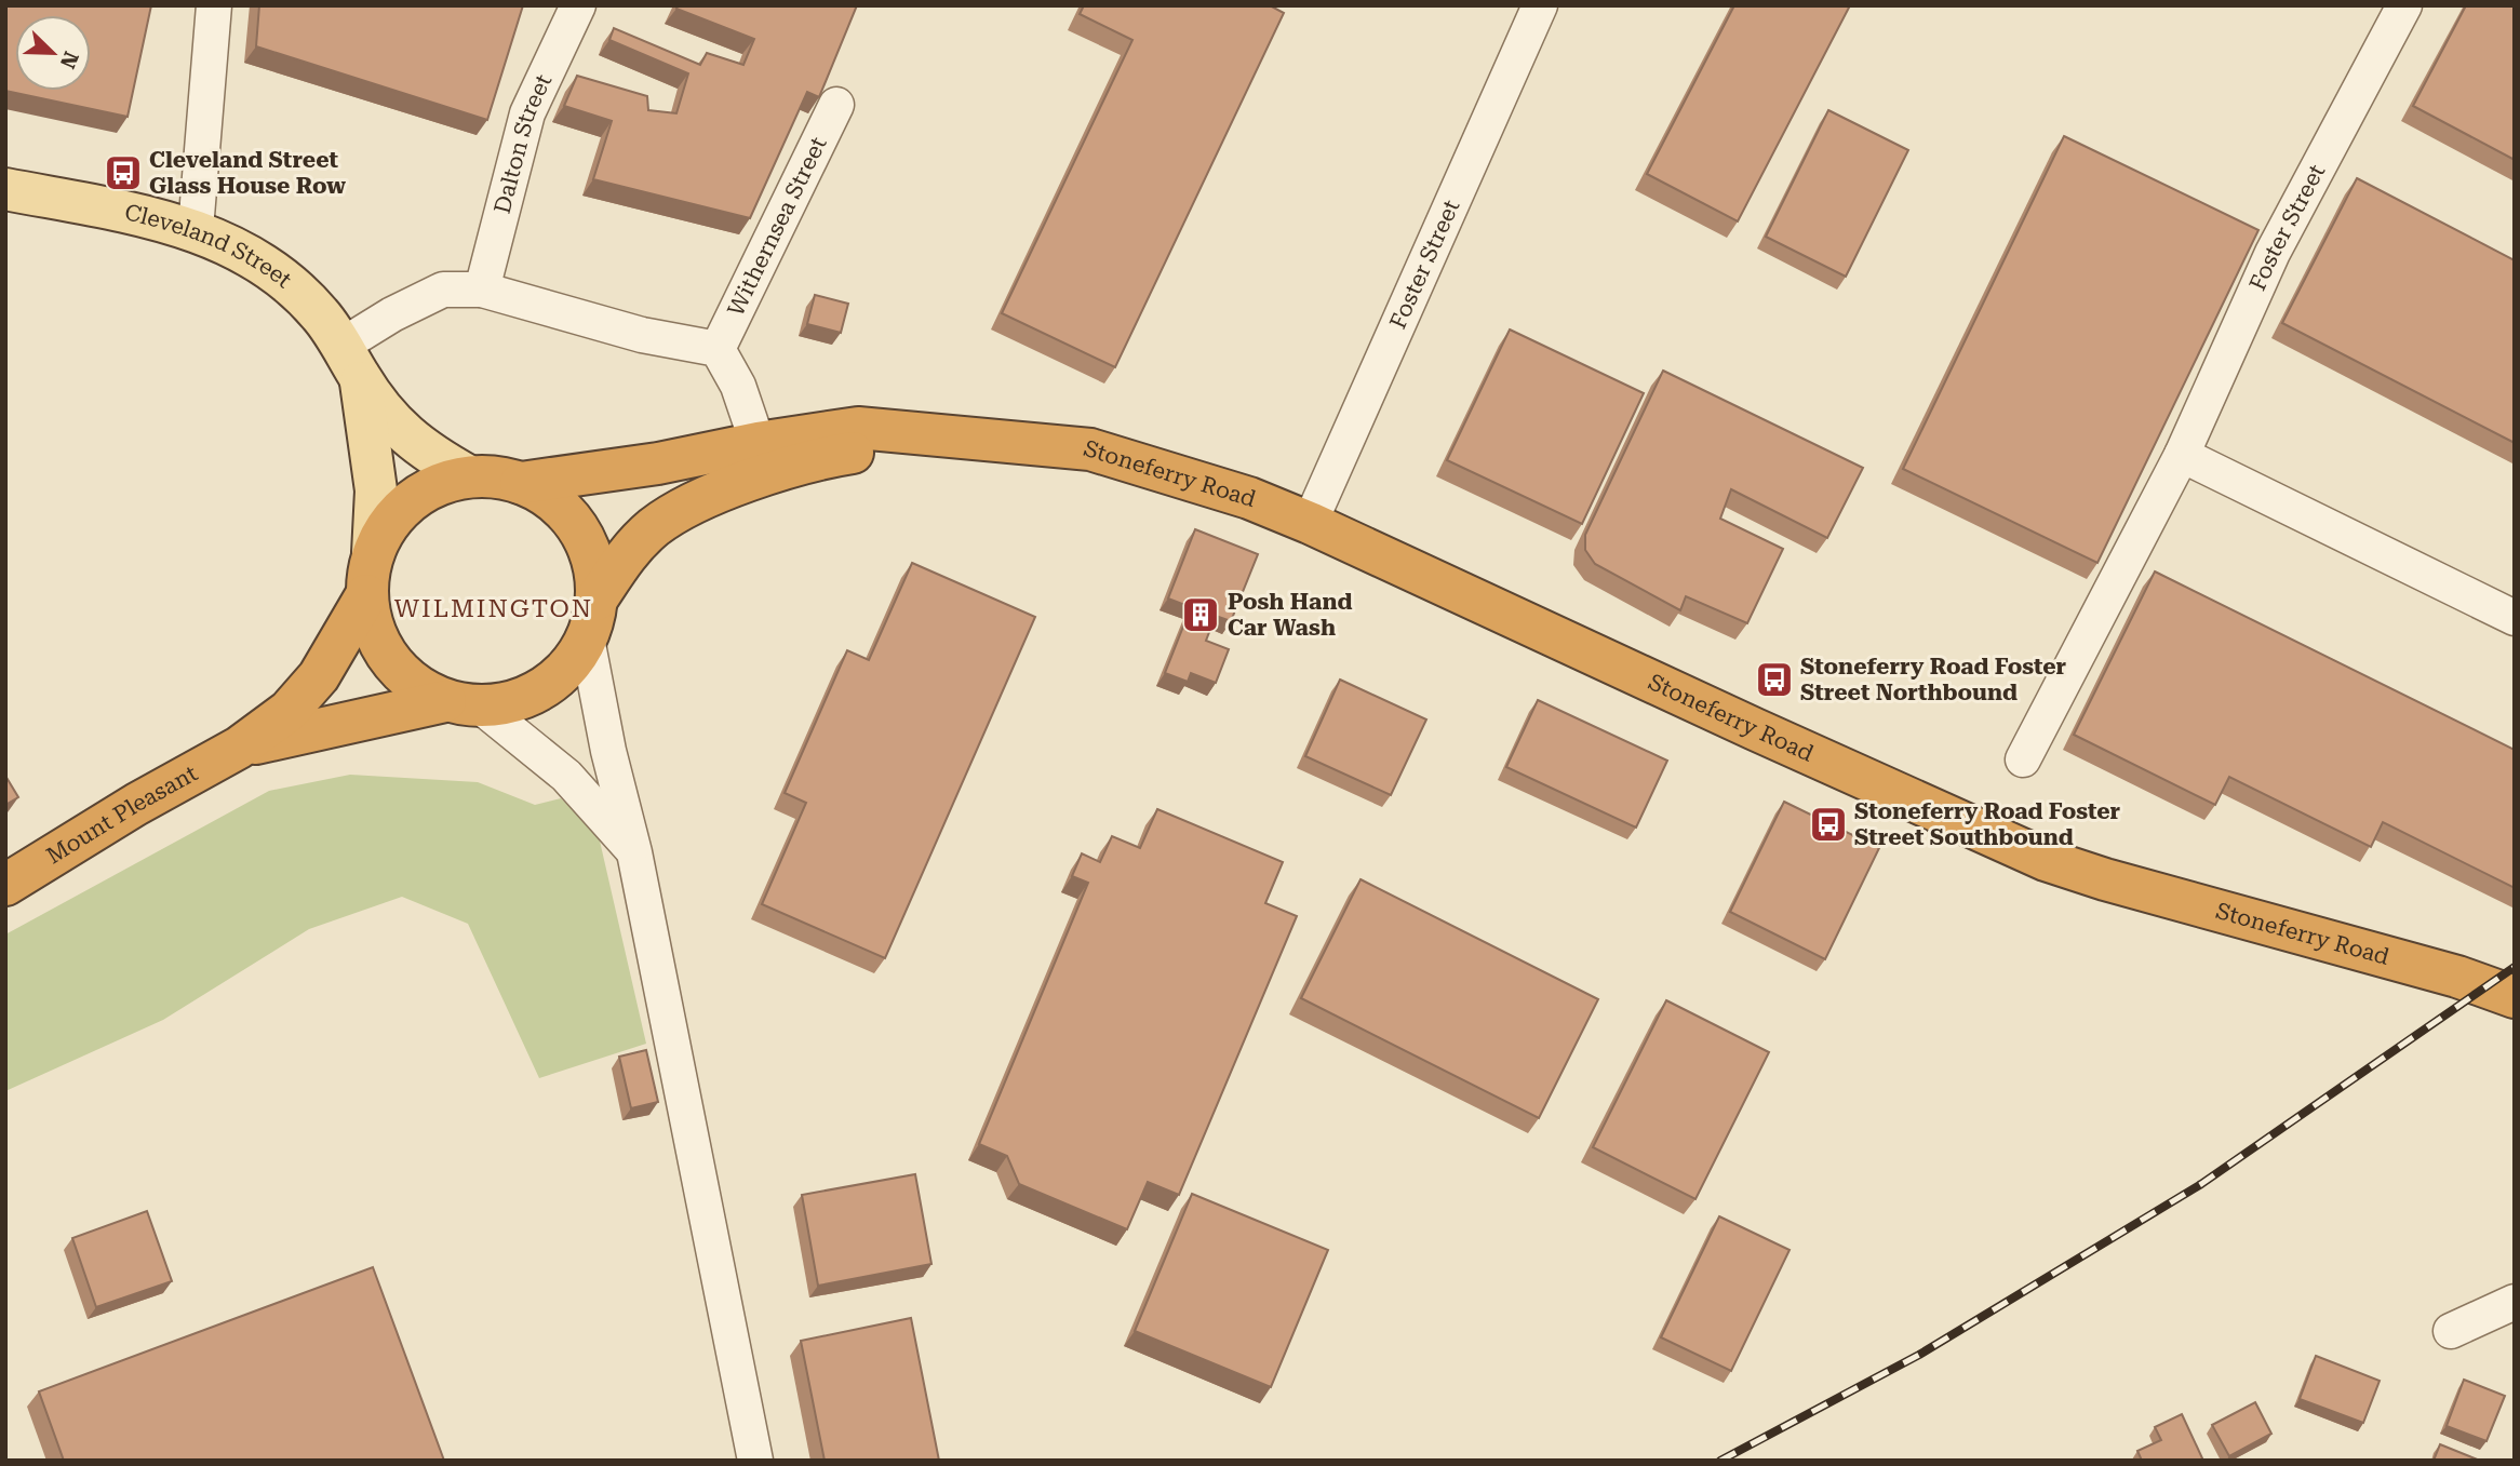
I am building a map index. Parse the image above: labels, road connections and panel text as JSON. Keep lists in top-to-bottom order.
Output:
{
  "streets": {
    "highway": ["Stoneferry Road", "Mount Pleasant"],
    "main road": ["Cleveland Street"],
    "street": ["Dalton Street", "Withernsea Street", "Foster Street"]
  },
  "crossings": [
    ["Foster Street", "Stoneferry Road"],
    ["Cleveland Street", "Stoneferry Road"]
  ],
  "districts": ["WILMINGTON"],
  "places": {
    "bus stop": ["Cleveland Street Glass House Row", "Stoneferry Road Foster Street Northbound", "Stoneferry Road Foster Street Southbound"],
    "building": ["Posh Hand Car Wash"]
  },
  "north": "bottom right"
}
